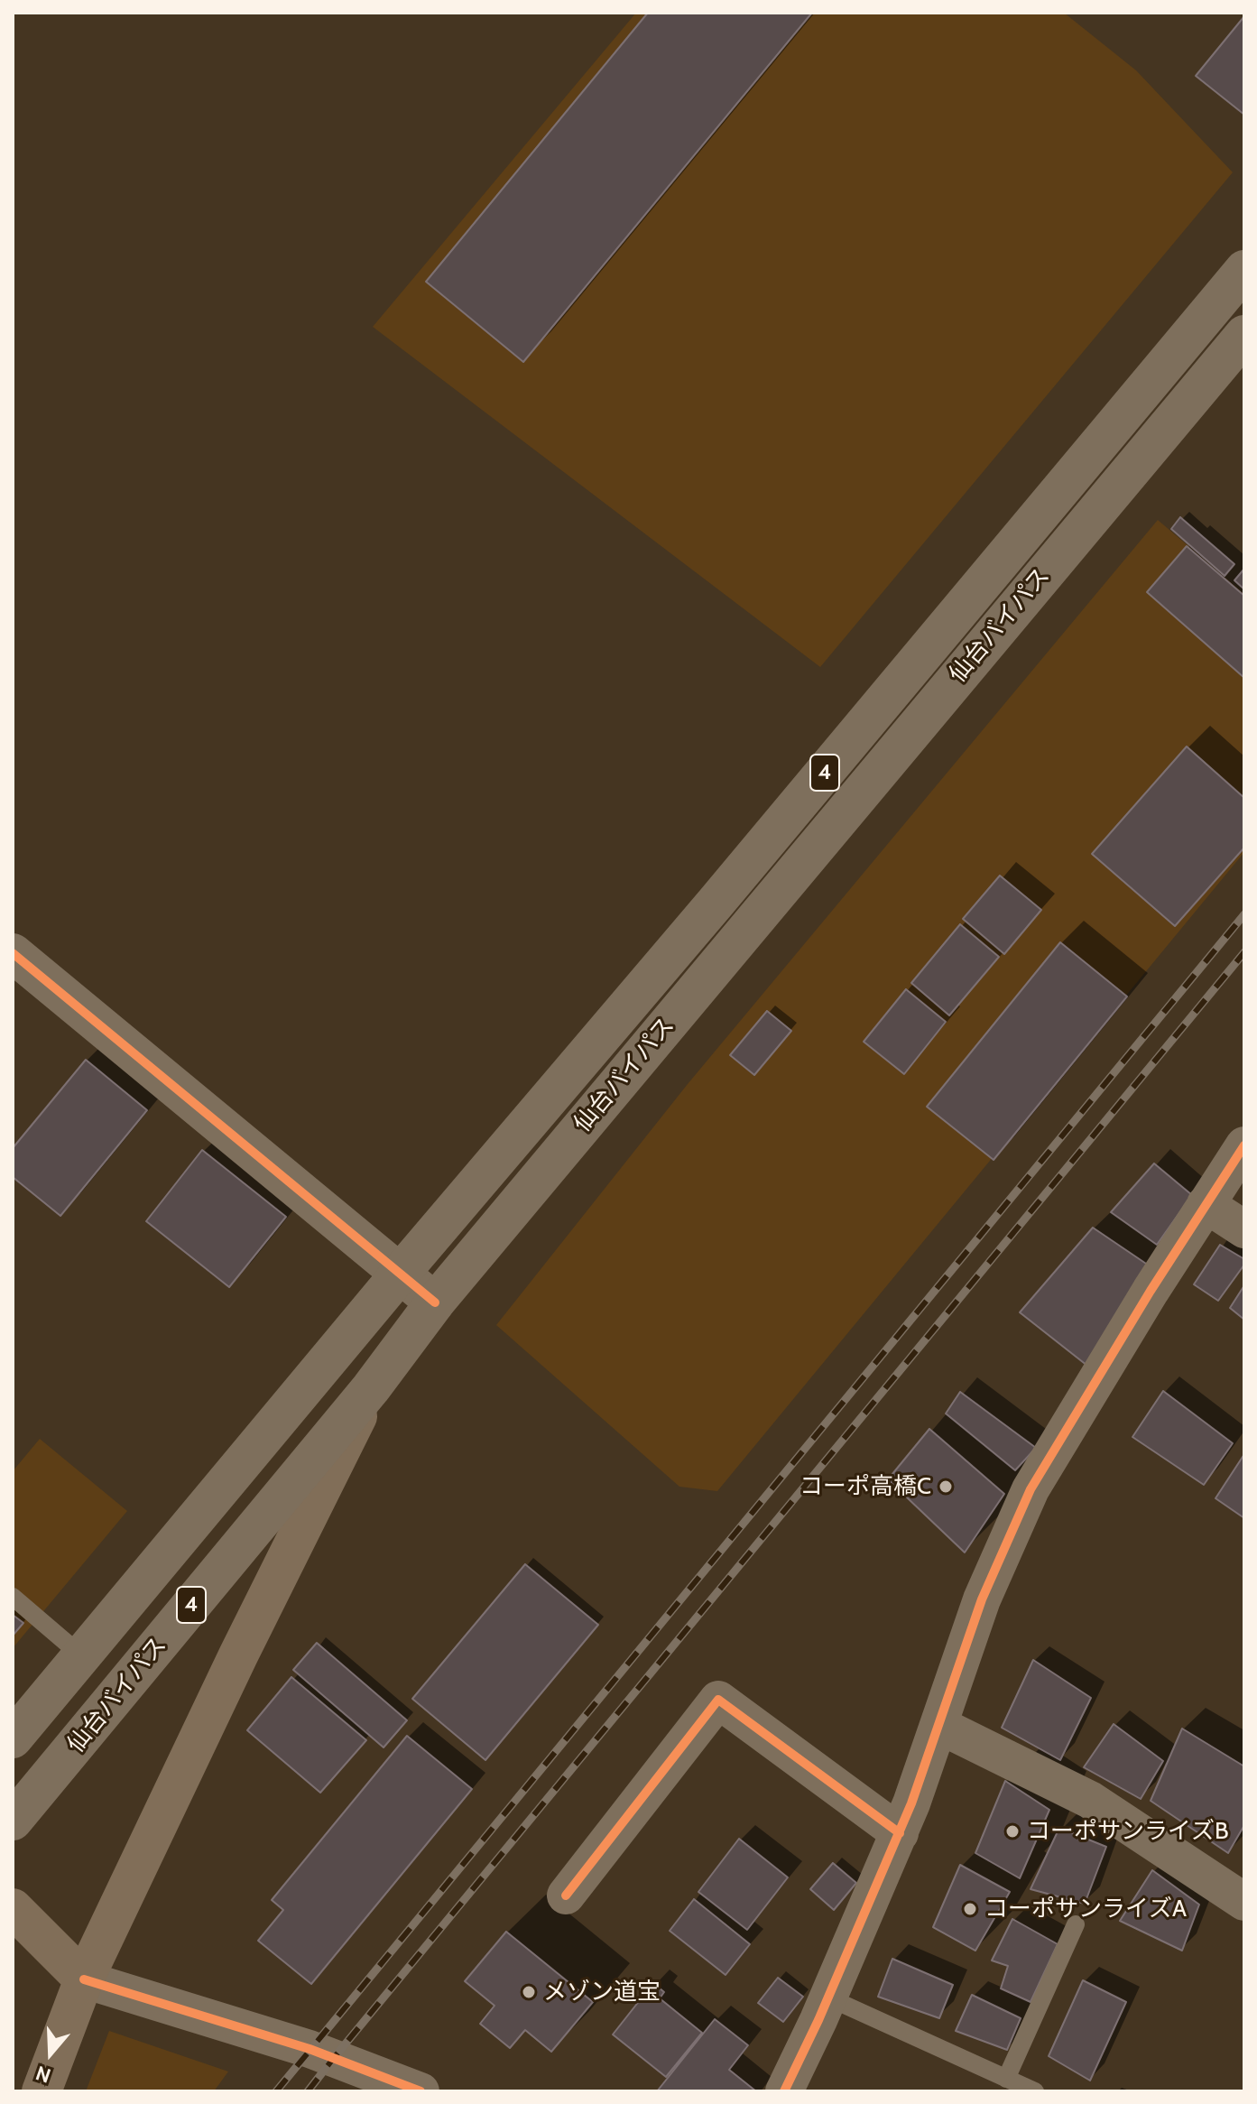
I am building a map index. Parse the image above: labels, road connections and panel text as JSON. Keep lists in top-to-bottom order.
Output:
{
  "streets": {
    "main road": ["仙台バイパス", "4"]
  },
  "places": [
    "コーポ高橋C",
    "コーポサンライズB",
    "コーポサンライズA",
    "メゾン道宝"
  ],
  "north": "bottom"
}
